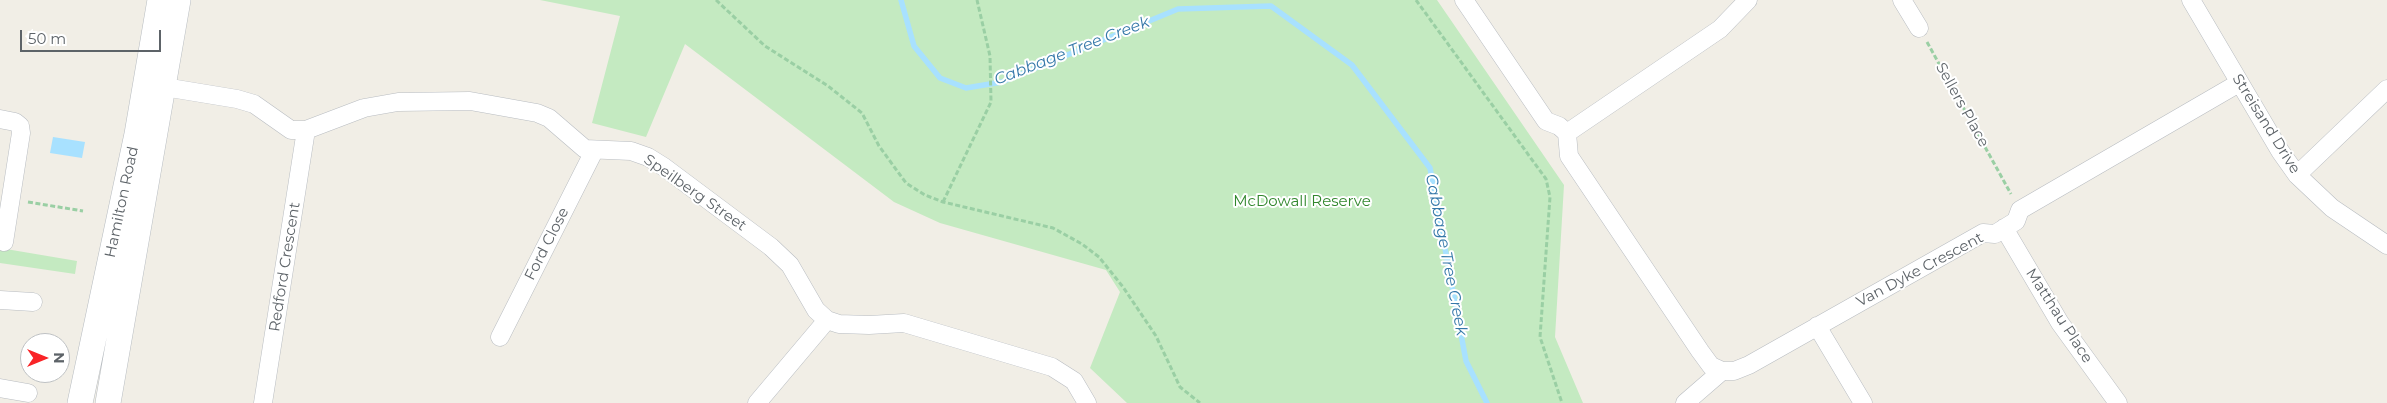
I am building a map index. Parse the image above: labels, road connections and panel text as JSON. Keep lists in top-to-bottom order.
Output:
{
  "streets": {
    "main road": ["Hamilton Road"],
    "street": [
      "Streisand Drive",
      "Speilberg Street",
      "Ford Close",
      "Redford Crescent",
      "Van Dyke Crescent",
      "Matthau Place"
    ],
    "path": ["Sellers Place"]
  },
  "crossings": [
    ["Speilberg Street", "Ford Close"],
    ["Van Dyke Crescent", "Matthau Place"]
  ],
  "water": ["Cabbage Tree Creek"],
  "parks": ["McDowall Reserve"],
  "scale_bar": "50 m",
  "north": "right"
}
